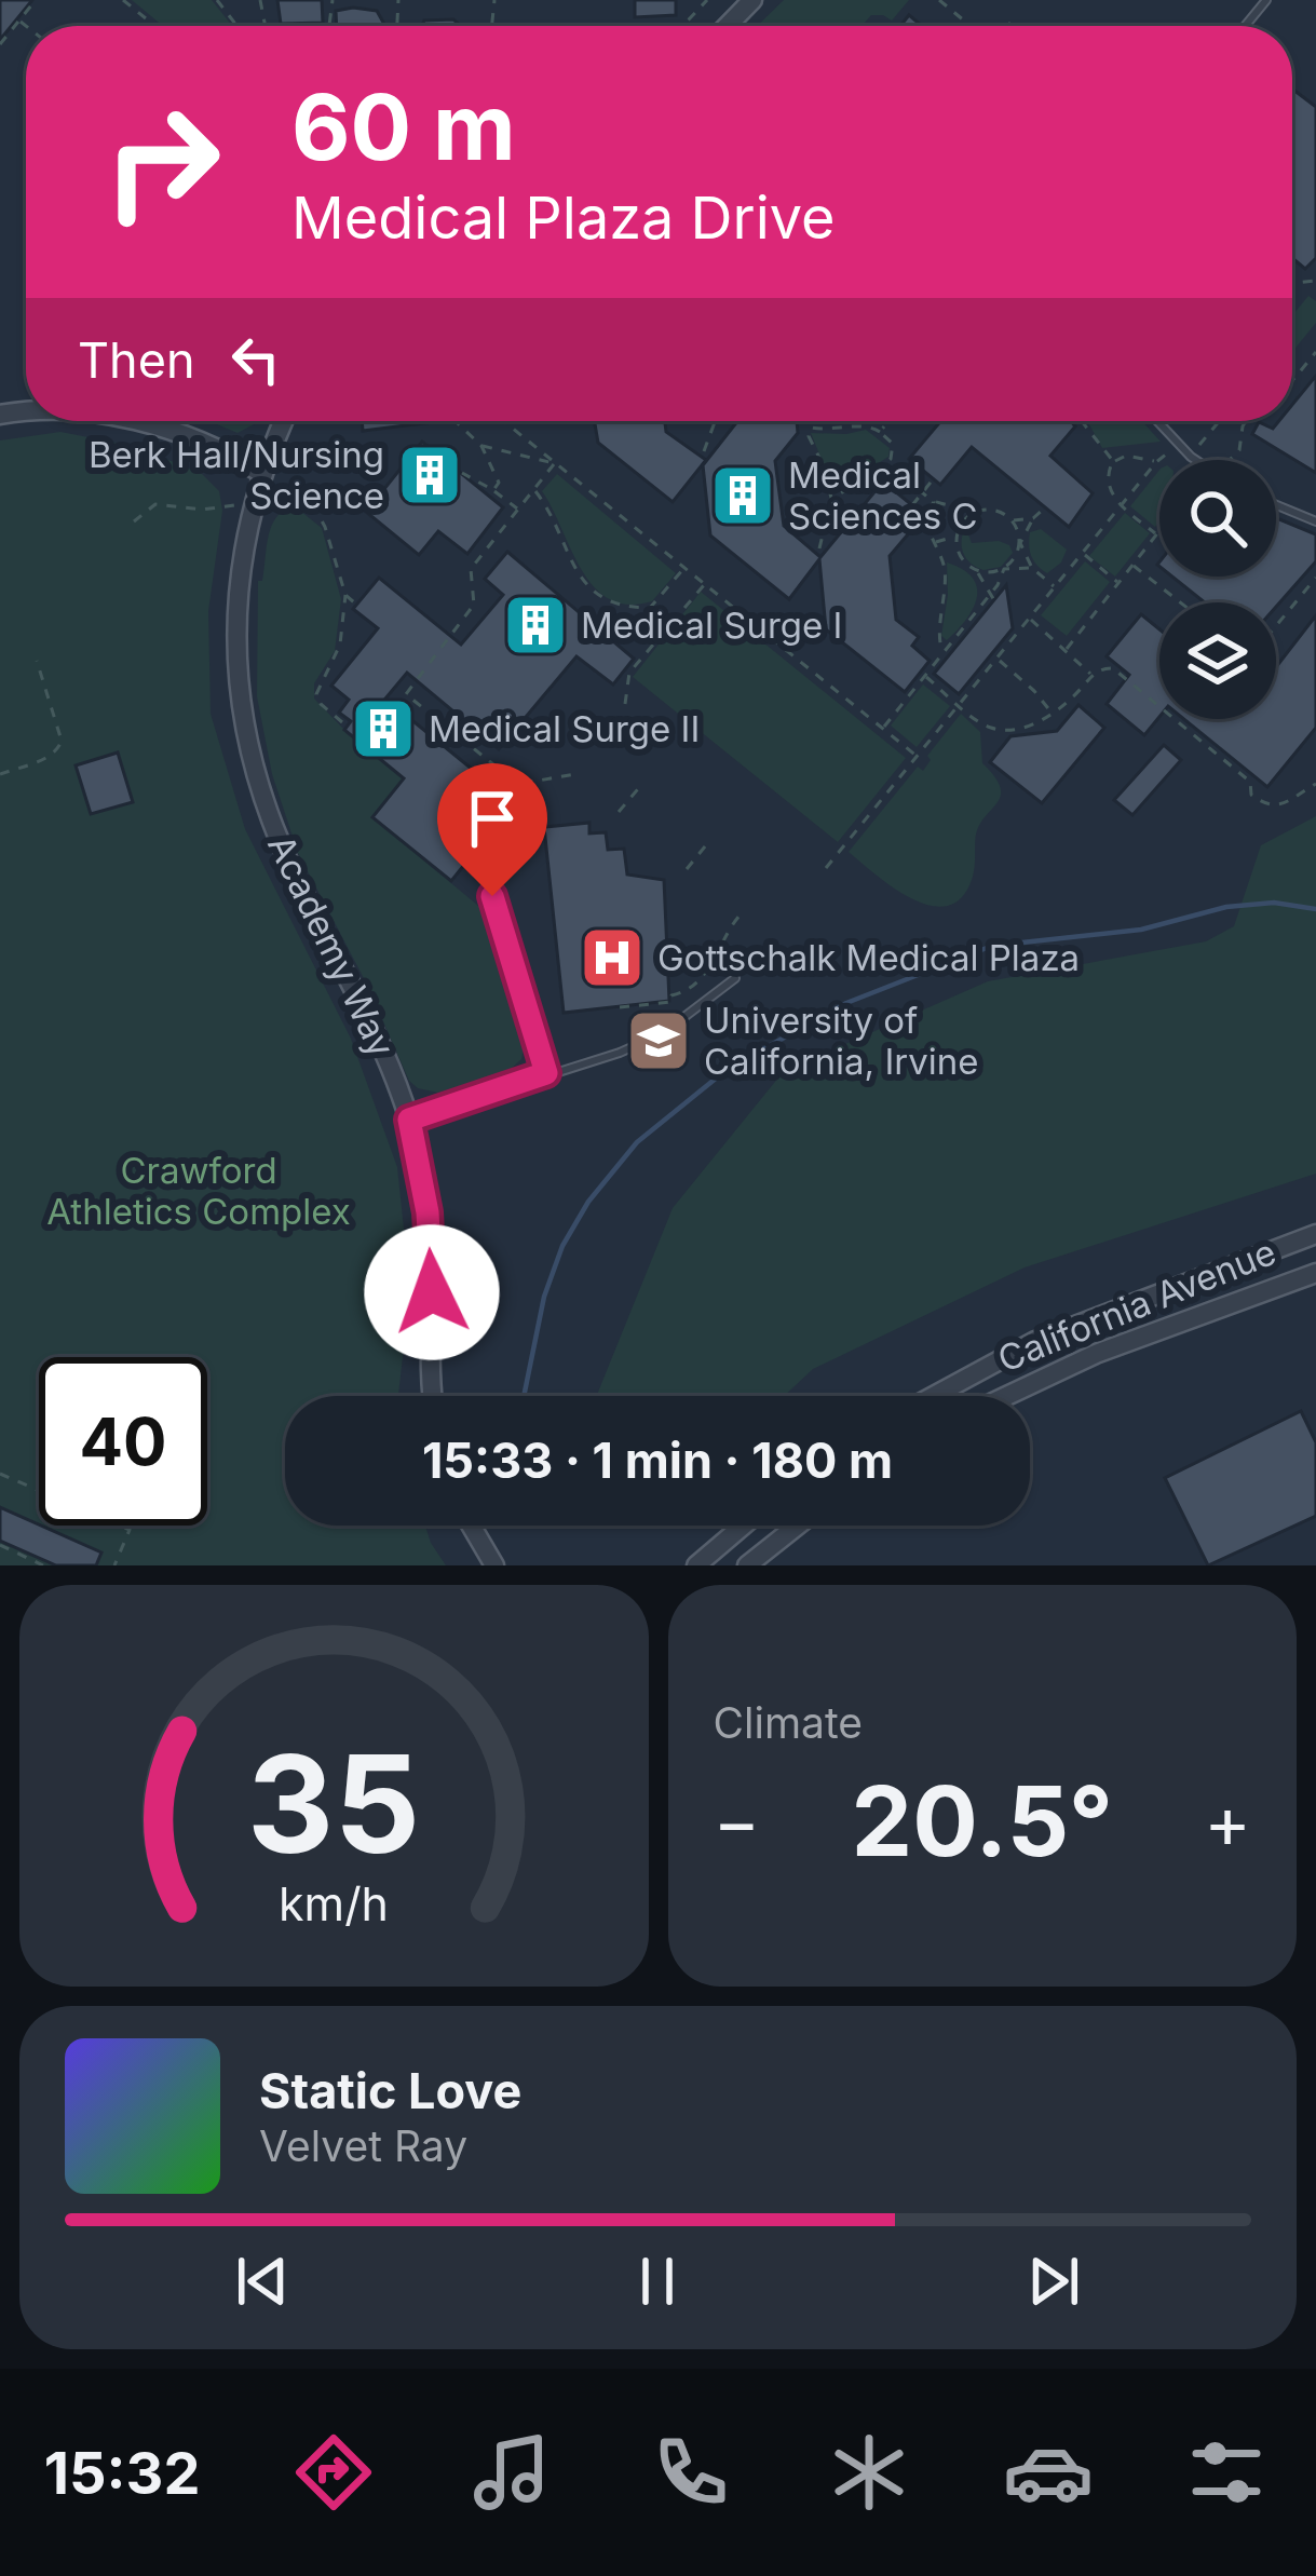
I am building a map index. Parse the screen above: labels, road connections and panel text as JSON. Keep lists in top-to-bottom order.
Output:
{
  "streets": {
    "street": ["Academy Way", "California Avenue"]
  },
  "parks": ["Crawford Athletics Complex"],
  "places": {
    "building": [
      "Berk Hall/Nursing Science",
      "Medical Sciences C",
      "Medical Surge I",
      "Medical Surge II"
    ],
    "hospital": ["Gottschalk Medical Plaza"],
    "school or university": ["University of California, Irvine"]
  },
  "page": {
    "turn": ["60 m", "Medical Plaza Drive"],
    "then": "Then",
    "limit": "40",
    "trip": "15:33 · 1 min · 180 m",
    "tile": "Climate",
    "heat": ["−", "20.5°", "+"],
    "song": ["Static Love", "Velvet Ray"],
    "tabs": "15:32",
    "gauge": ["35", "km/h"]
  }
}
